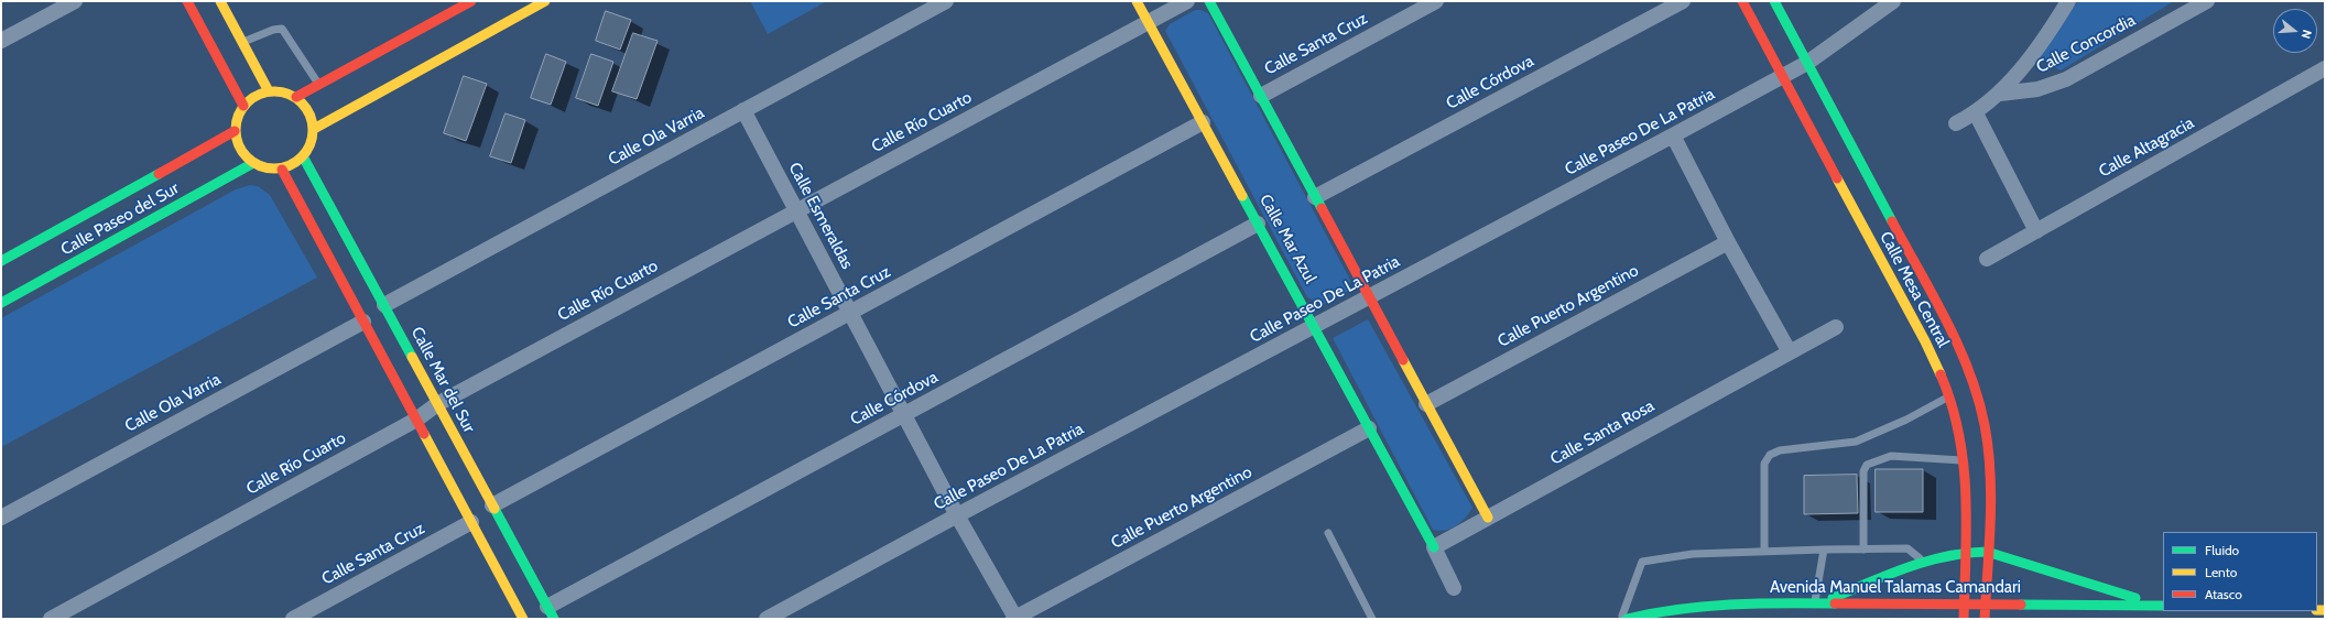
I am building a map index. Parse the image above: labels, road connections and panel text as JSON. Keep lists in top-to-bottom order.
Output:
{
  "streets": {
    "main road": [
      "Calle Paseo del Sur",
      "Calle Mar Azul",
      "Calle Mesa Central",
      "Calle Mar del Sur",
      "Avenida Manuel Talamas Camandari"
    ],
    "street": [
      "Calle Santa Cruz",
      "Calle Concordia",
      "Calle Córdova",
      "Calle Río Cuarto",
      "Calle Paseo De La Patria",
      "Calle Ola Varria",
      "Calle Altagracia",
      "Calle Esmeraldas",
      "Calle Puerto Argentino",
      "Calle Santa Rosa"
    ]
  },
  "crossings": [
    ["Calle Santa Cruz", "Calle Esmeraldas"],
    ["Calle Santa Cruz", "Calle Mar Azul"],
    ["Calle Santa Cruz", "Calle Mar del Sur"],
    ["Calle Córdova", "Calle Esmeraldas"],
    ["Calle Córdova", "Calle Mar Azul"],
    ["Calle Córdova", "Calle Mar del Sur"],
    ["Calle Río Cuarto", "Calle Esmeraldas"],
    ["Calle Río Cuarto", "Calle Mar Azul"],
    ["Calle Río Cuarto", "Calle Mar del Sur"],
    ["Calle Paseo De La Patria", "Calle Esmeraldas"],
    ["Calle Paseo De La Patria", "Calle Mar Azul"],
    ["Calle Paseo De La Patria", "Calle Mesa Central"],
    ["Calle Ola Varria", "Calle Esmeraldas"],
    ["Calle Ola Varria", "Calle Mar del Sur"],
    ["Calle Esmeraldas", "Calle Puerto Argentino"],
    ["Calle Paseo del Sur", "Calle Mar del Sur"],
    ["Calle Mar Azul", "Calle Puerto Argentino"],
    ["Calle Mar Azul", "Calle Santa Rosa"],
    ["Calle Mesa Central", "Avenida Manuel Talamas Camandari"]
  ],
  "legend": ["Fluido", "Lento", "Atasco"],
  "north": "right"
}
